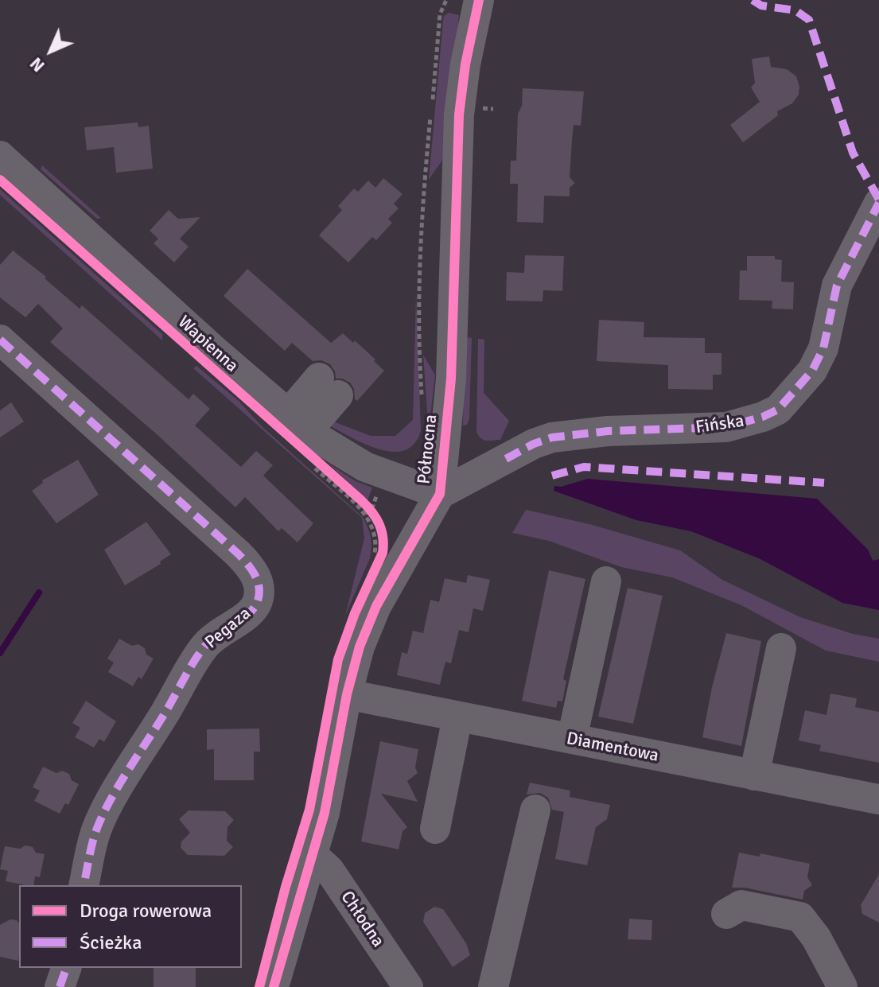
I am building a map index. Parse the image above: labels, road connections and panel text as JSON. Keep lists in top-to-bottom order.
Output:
{
  "streets": {
    "street": [
      "Wapienna",
      "Fińska",
      "Północna",
      "Pegaza",
      "Diamentowa",
      "Chłodna"
    ]
  },
  "crossings": [
    ["Wapienna", "Fińska"],
    ["Wapienna", "Północna"],
    ["Fińska", "Północna"],
    ["Północna", "Diamentowa"],
    ["Północna", "Chłodna"]
  ],
  "legend": ["Droga rowerowa", "Ścieżka"],
  "north": "bottom left"
}
